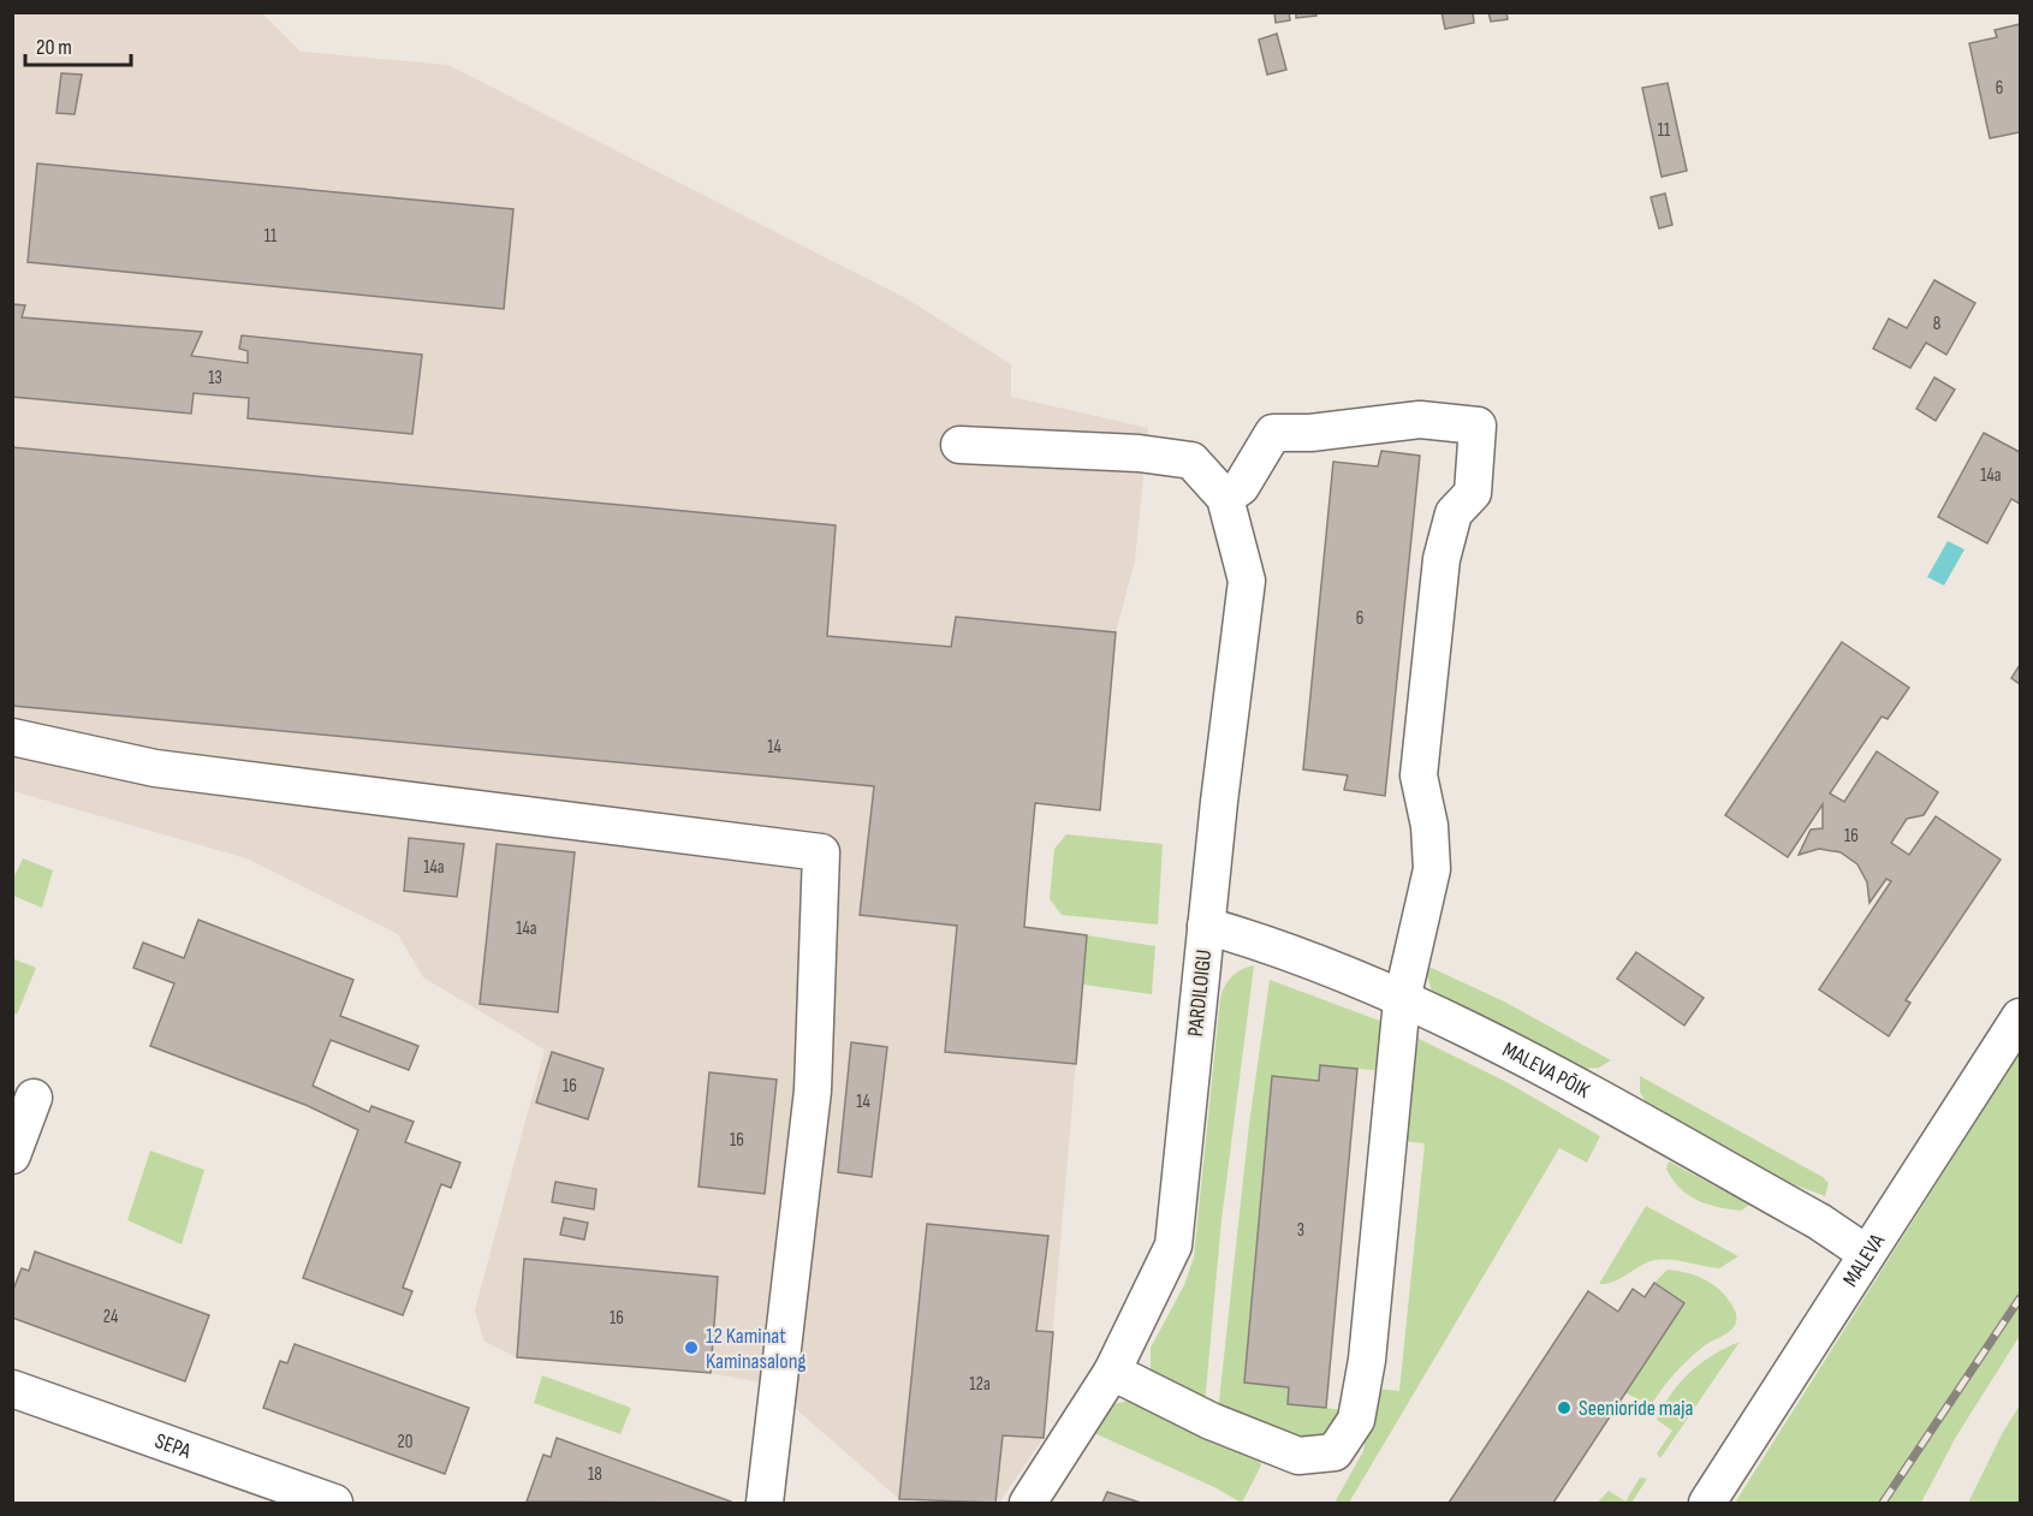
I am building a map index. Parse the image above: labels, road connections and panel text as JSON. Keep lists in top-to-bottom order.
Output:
{
  "streets": {
    "street": [
      "PARDILOIGU",
      "MALEVA PÕIK",
      "MALEVA",
      "SEPA"
    ]
  },
  "crossings": [
    ["PARDILOIGU", "MALEVA PÕIK"],
    ["MALEVA PÕIK", "MALEVA"]
  ],
  "places": ["12 Kaminat Kaminasalong", "Seenioride maja"],
  "house_numbers": [
    "6",
    "11",
    "11",
    "8",
    "13",
    "14a",
    "6",
    "14",
    "16",
    "14a",
    "14a",
    "16",
    "14",
    "16",
    "3",
    "24",
    "16",
    "12a",
    "20",
    "18"
  ],
  "scale_bar": "20 m"
}
